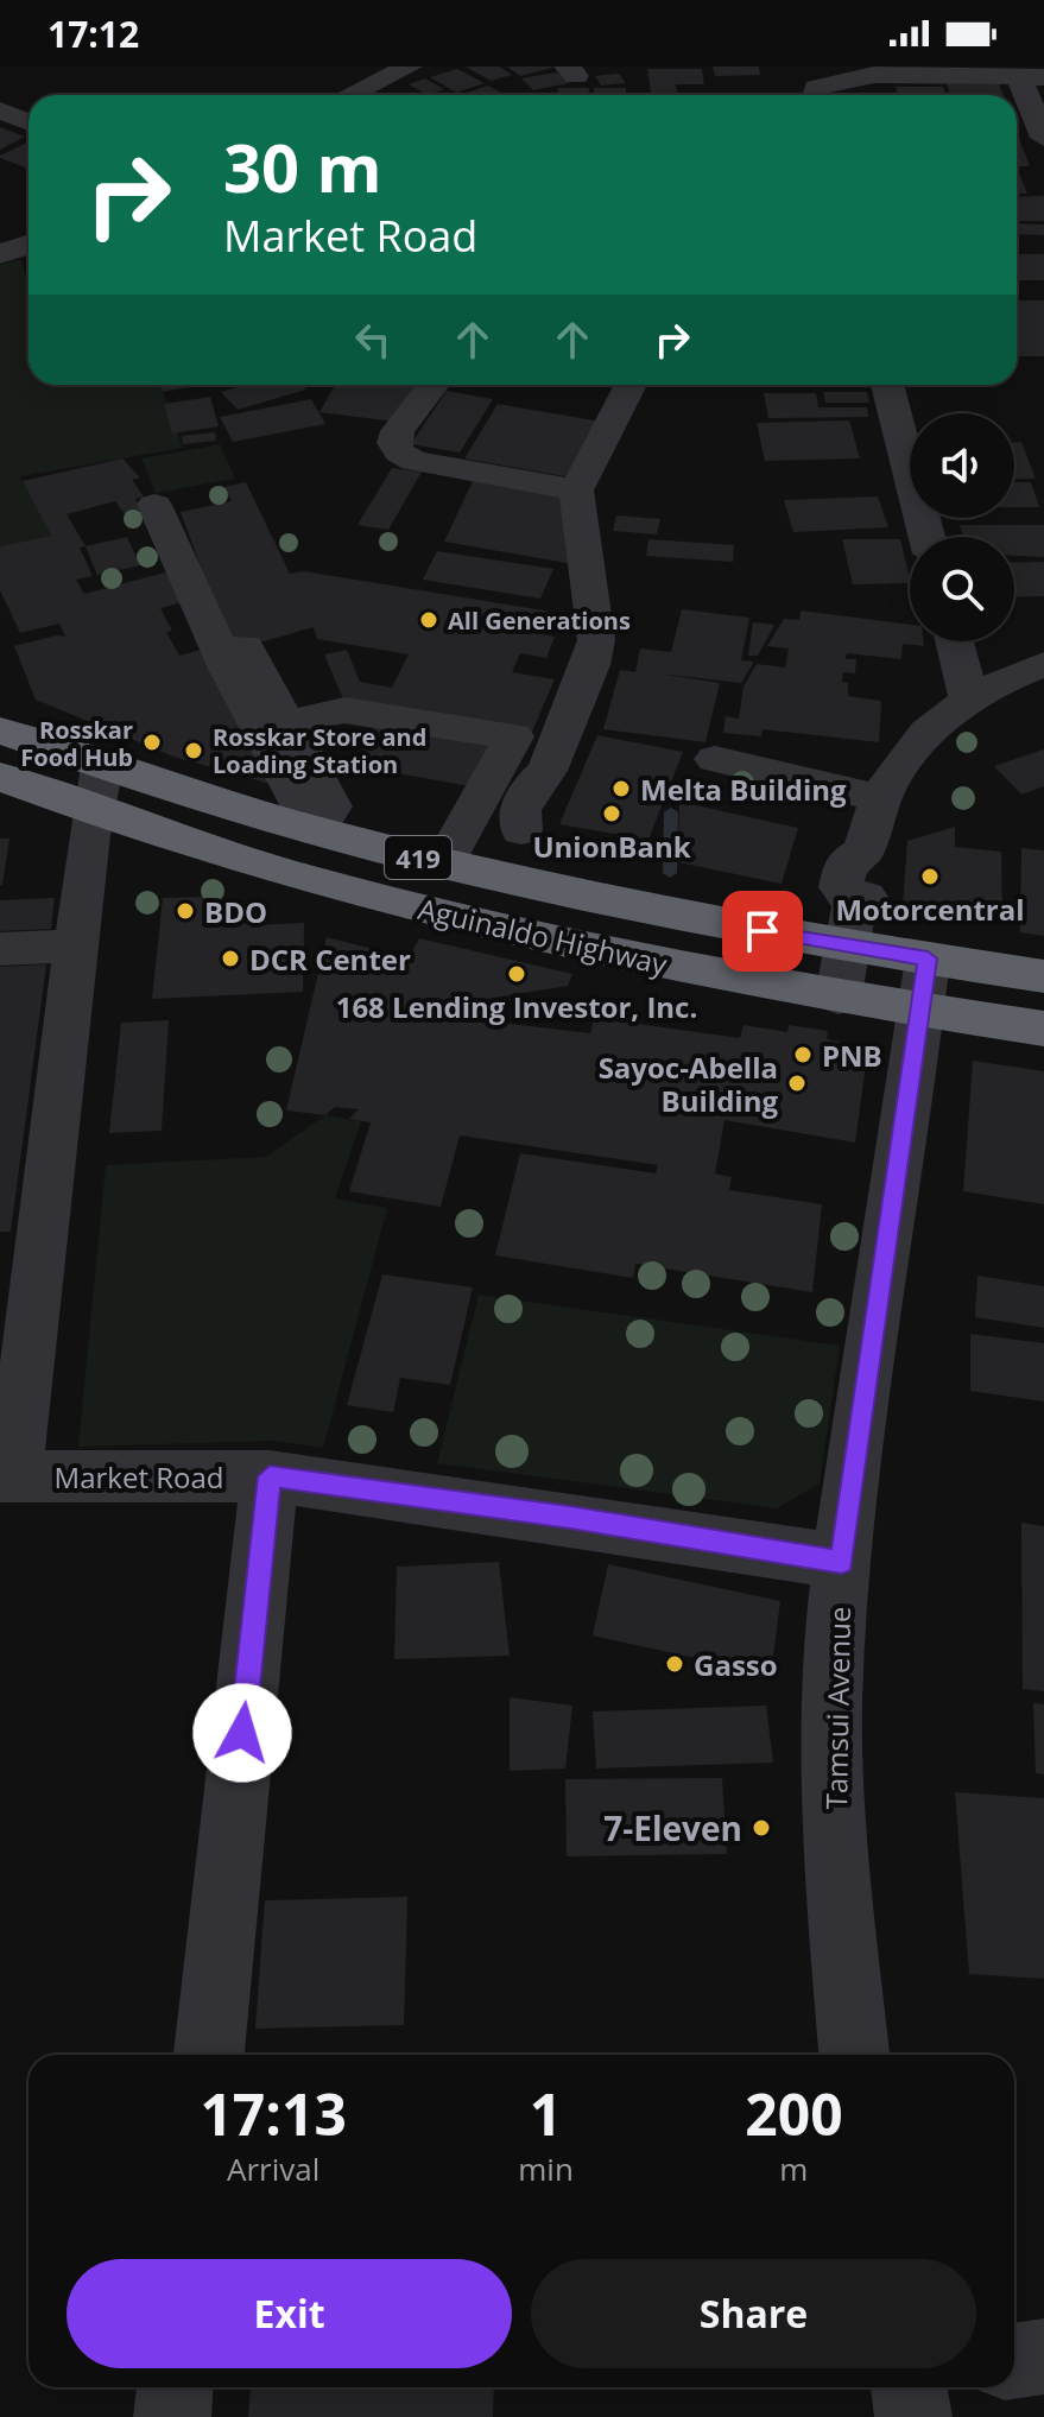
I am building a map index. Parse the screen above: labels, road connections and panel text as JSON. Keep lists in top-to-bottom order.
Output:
{
  "streets": {
    "highway": ["419", "Aguinaldo Highway"],
    "street": ["Market Road", "Tamsui Avenue"]
  },
  "crossings": [
    ["Aguinaldo Highway", "Tamsui Avenue"],
    ["Market Road", "Tamsui Avenue"]
  ],
  "places": [
    "All Generations",
    "Rosskar Food Hub",
    "Rosskar Store and Loading Station",
    "Melta Building",
    "UnionBank",
    "Motorcentral",
    "BDO",
    "DCR Center",
    "168 Lending Investor, Inc.",
    "PNB",
    "Sayoc-Abella Building",
    "Gasso",
    "7-Eleven"
  ],
  "page": {
    "status": "17:12",
    "turn": ["30 m", "Market Road"],
    "eta": [
      "17:13",
      "Arrival",
      "1",
      "min",
      "200",
      "m"
    ],
    "buttons": ["Exit", "Share"]
  }
}
